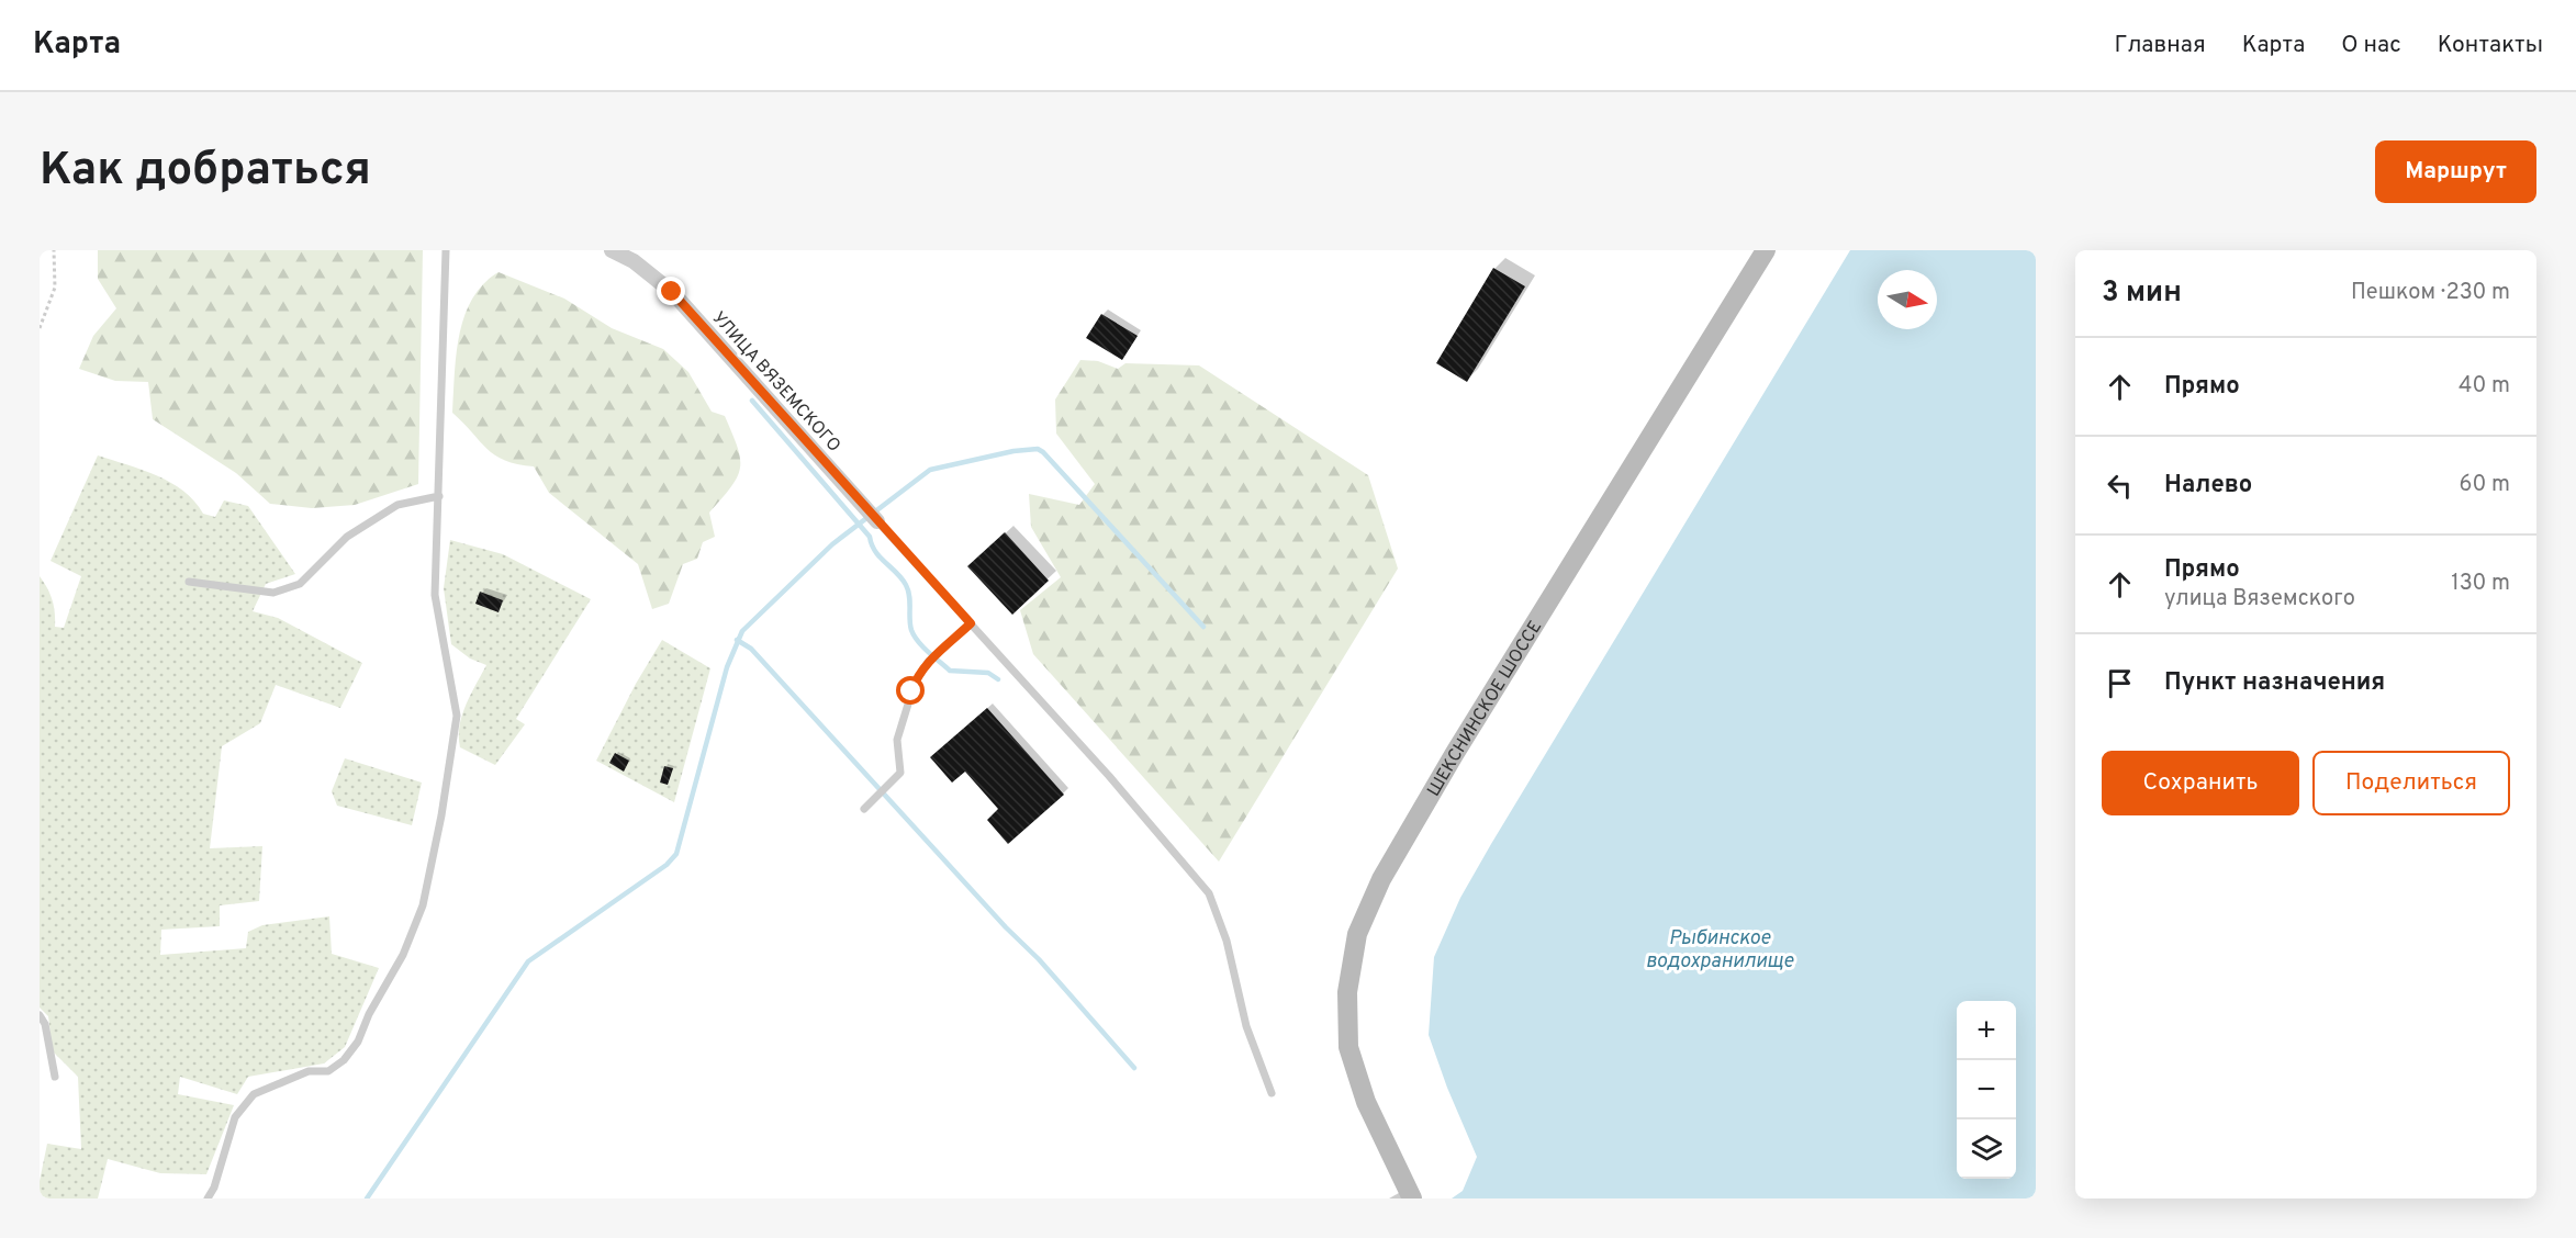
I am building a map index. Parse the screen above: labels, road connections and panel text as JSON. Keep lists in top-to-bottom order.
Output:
{
  "streets": {
    "main road": ["ШЕКСНИНСКОЕ ШОССЕ"],
    "street": ["УЛИЦА ВЯЗЕМСКОГО"]
  },
  "water": ["Рыбинское водохранилище"],
  "north": "right",
  "page": {
    "header": "Карта",
    "nav": [
      "Главная",
      "Карта",
      "О нас",
      "Контакты"
    ],
    "buttons": [
      "Маршрут",
      ["Сохранить", "Поделиться"]
    ],
    "title": "Как добраться",
    "heading": ["3 мин", "Пешком · 230 m"],
    "list": [
      ["Прямо", "40 m"],
      ["Налево", "60 m"],
      ["Прямо", "улица Вяземского", "130 m"],
      "Пункт назначения"
    ],
    "map_buttons": ["+", "−"]
  }
}
